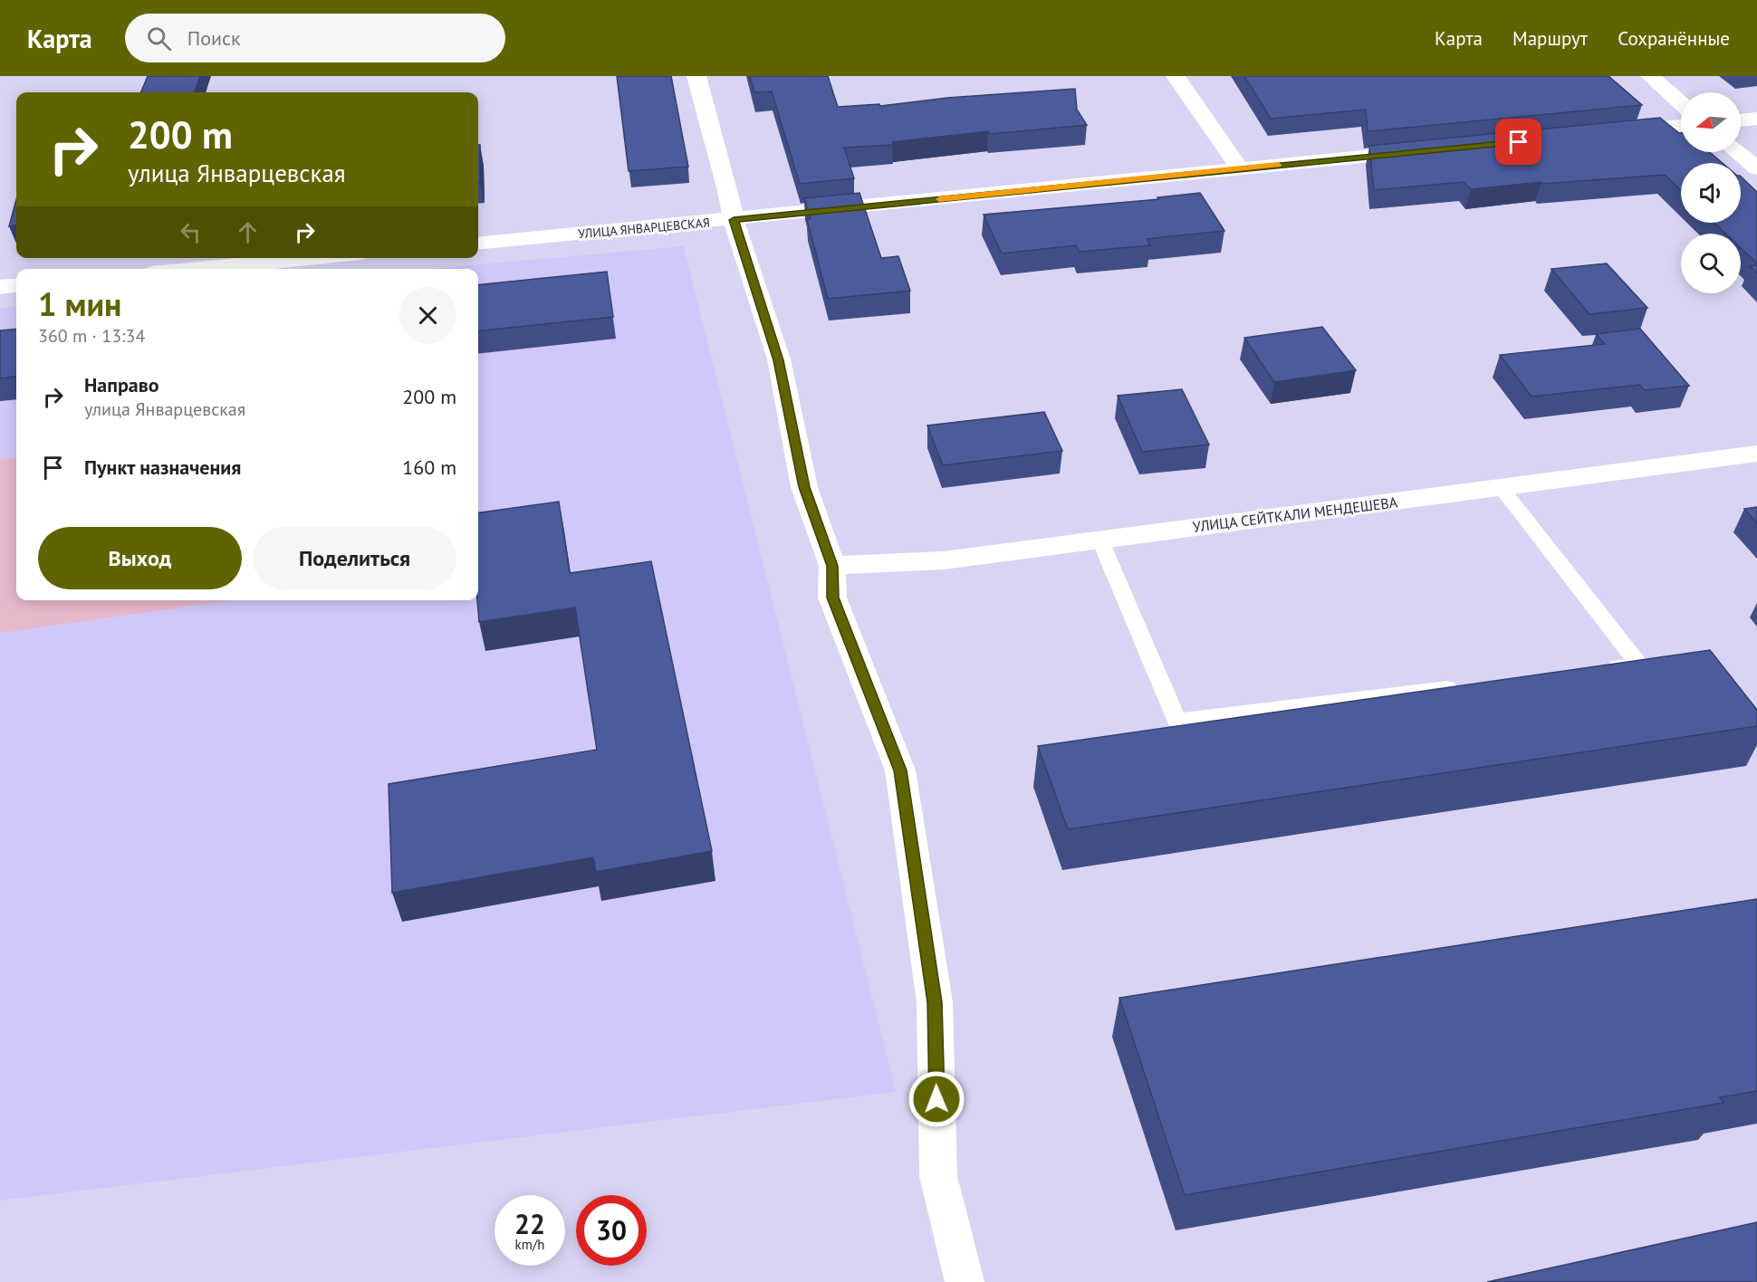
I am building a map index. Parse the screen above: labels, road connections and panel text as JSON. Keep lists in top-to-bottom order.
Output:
{
  "streets": {
    "street": ["УЛИЦА ЯНВАРЦЕВСКАЯ", "УЛИЦА СЕЙТКАЛИ МЕНДЕШЕВА"]
  },
  "north": "left",
  "page": {
    "header": "Карта",
    "search": "Поиск",
    "nav": ["Карта", "Маршрут", "Сохранённые"],
    "turn": ["200 m", "улица Январцевская"],
    "heading": ["1 мин", "360 m · 13:34"],
    "list": [
      {
        "name": "Направо",
        "note": "улица Январцевская",
        "value": "200 m"
      },
      {
        "name": "Пункт назначения",
        "value": "160 m"
      }
    ],
    "buttons": ["Выход", "Поделиться"],
    "speed": "22 km/h",
    "limit": "30"
  }
}
